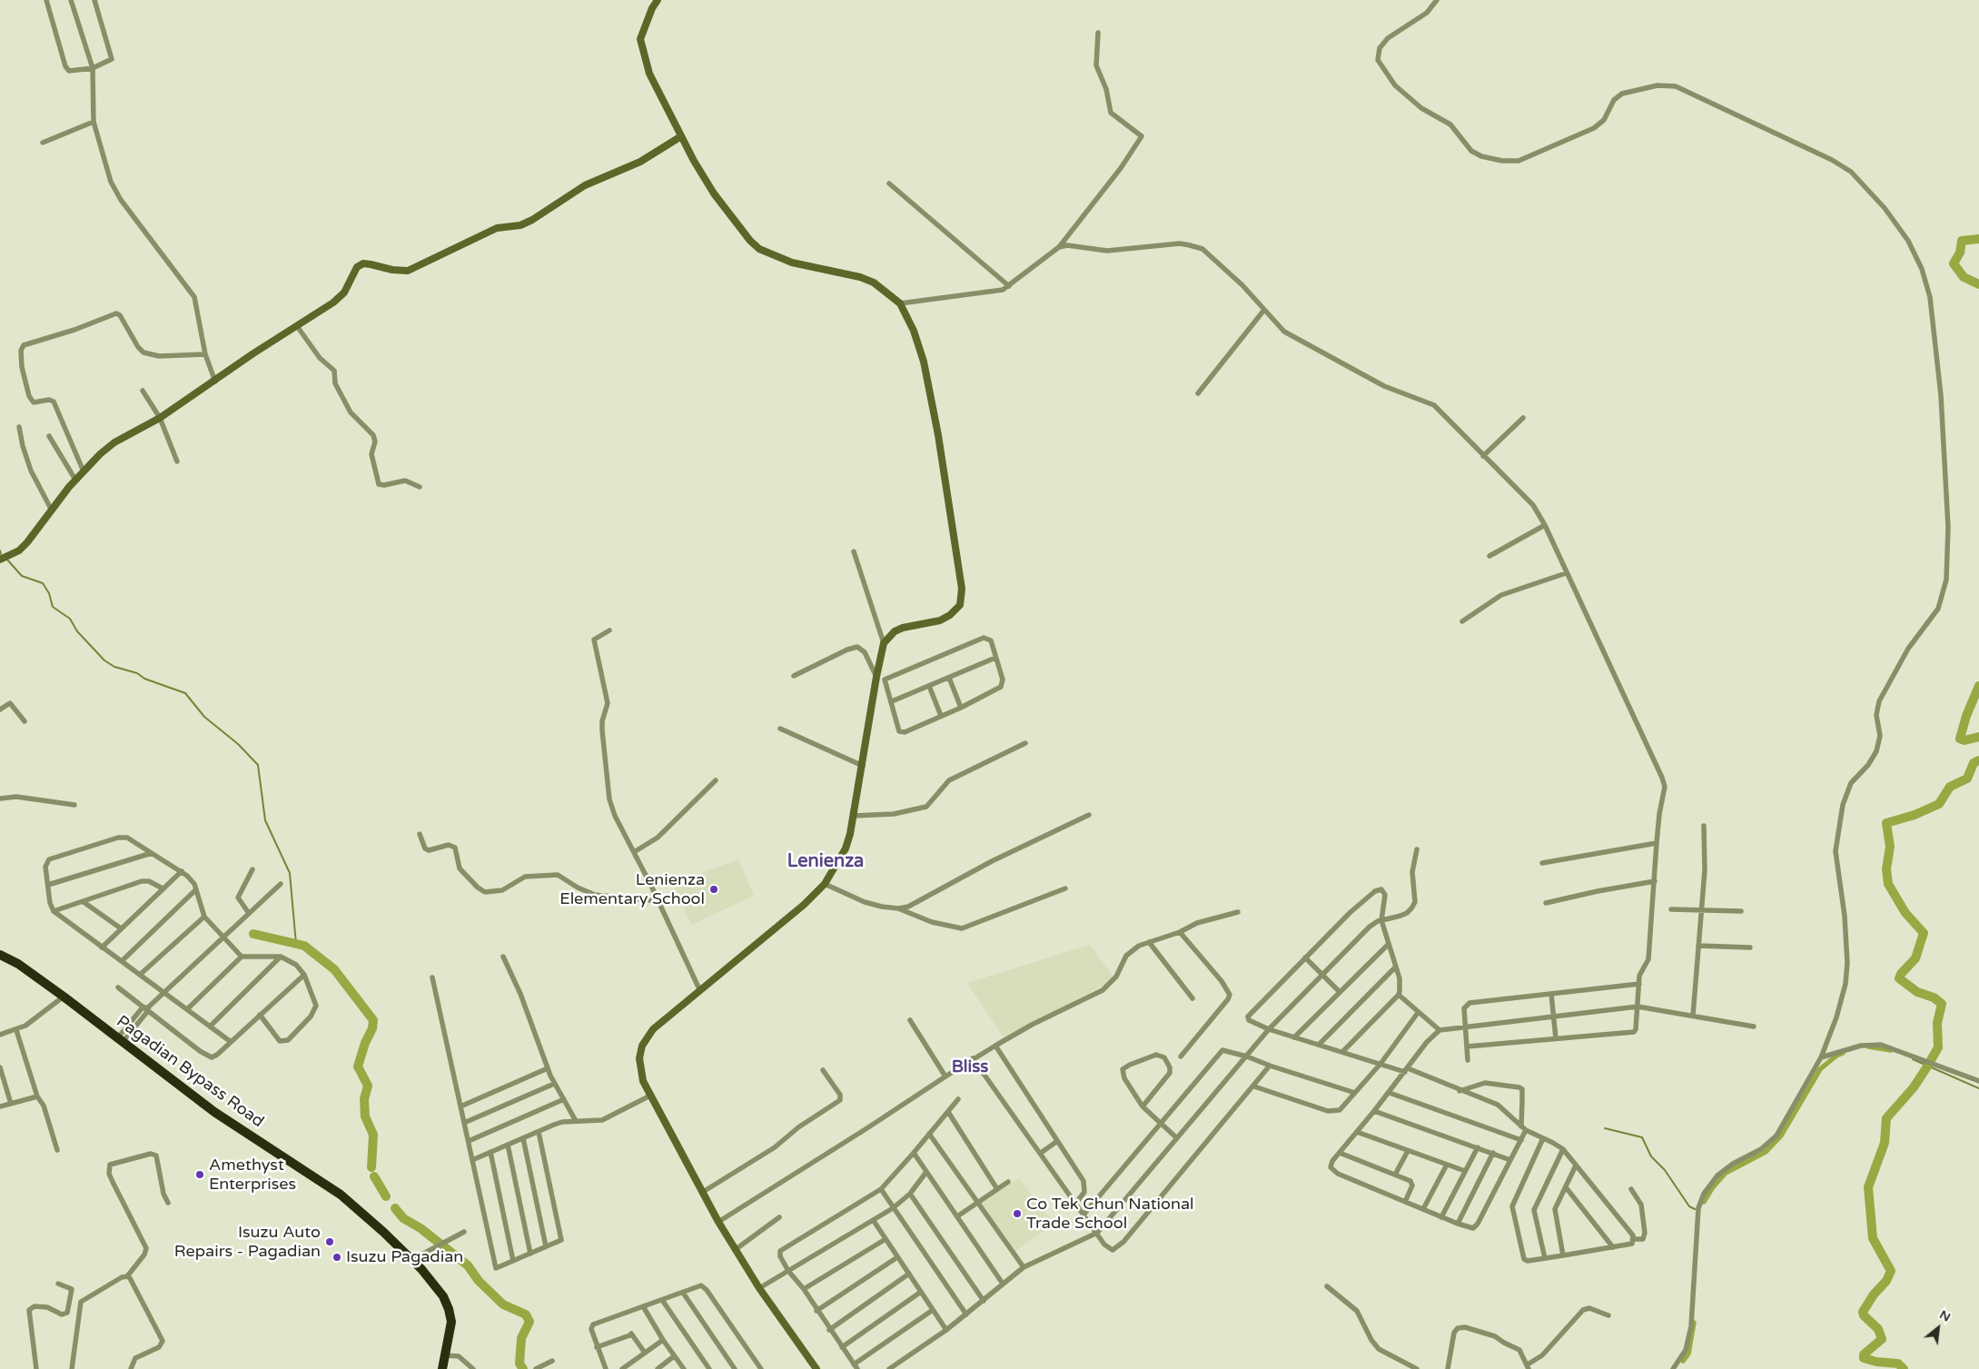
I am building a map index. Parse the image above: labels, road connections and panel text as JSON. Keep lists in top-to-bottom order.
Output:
{
  "streets": {
    "highway": ["Pagadian Bypass Road"]
  },
  "districts": ["Lenienza", "Bliss"],
  "places": [
    "Lenienza Elementary School",
    "Amethyst Enterprises",
    "Co Tek Chun National Trade School",
    "Isuzu Auto Repairs - Pagadian",
    "Isuzu Pagadian"
  ],
  "north": "top right"
}
